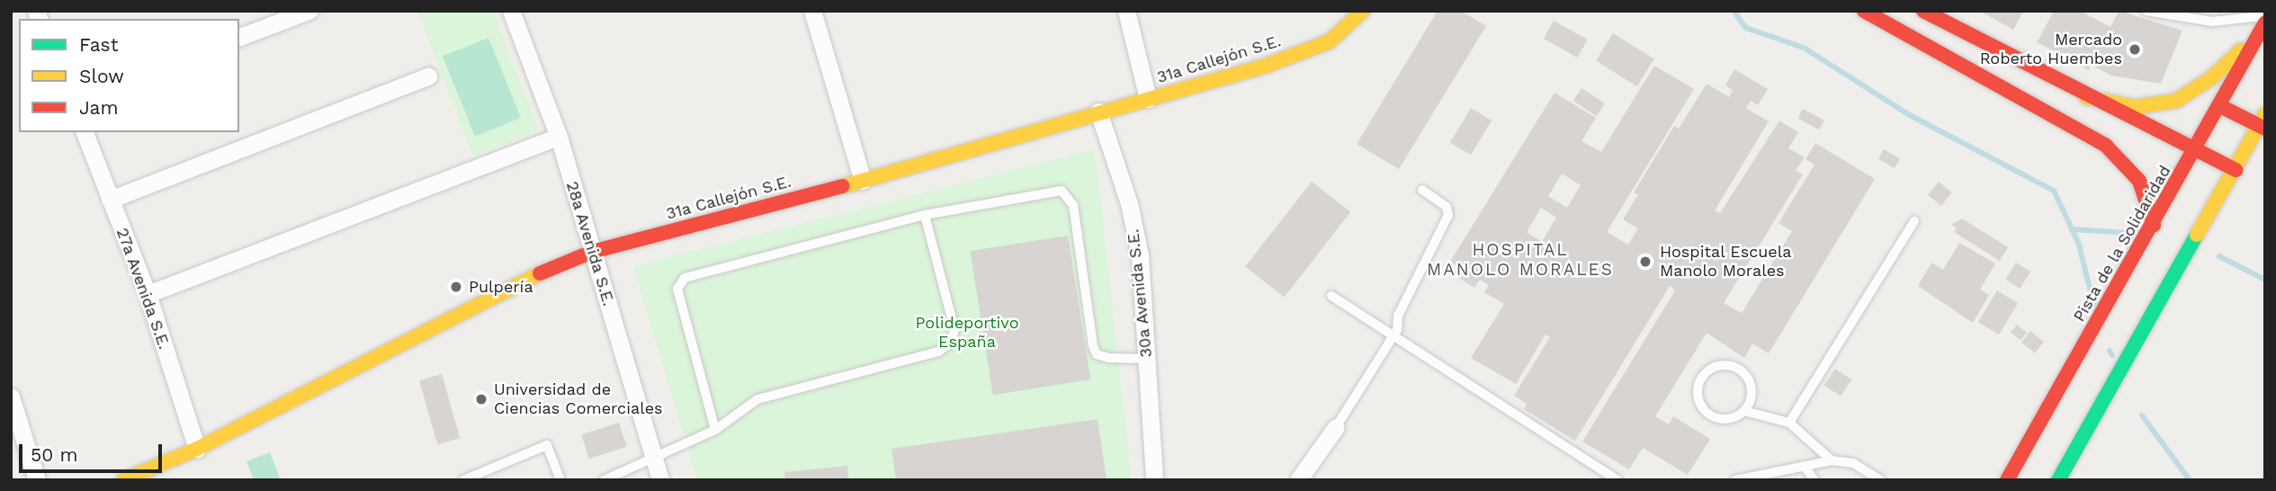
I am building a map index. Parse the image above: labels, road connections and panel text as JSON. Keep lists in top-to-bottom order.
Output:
{
  "streets": {
    "main road": ["31a Callejón S.E.", "Pista de la Solidaridad"],
    "street": ["28a Avenida S.E.", "27a Avenida S.E.", "30a Avenida S.E."]
  },
  "crossings": [
    ["31a Callejón S.E.", "28a Avenida S.E."],
    ["31a Callejón S.E.", "27a Avenida S.E."],
    ["31a Callejón S.E.", "30a Avenida S.E."]
  ],
  "districts": ["HOSPITAL MANOLO MORALES"],
  "parks": ["Polideportivo España"],
  "places": [
    "Mercado Roberto Huembes",
    "Hospital Escuela Manolo Morales",
    "Pulpería",
    "Universidad de Ciencias Comerciales"
  ],
  "legend": ["Fast", "Slow", "Jam"],
  "scale_bar": "50 m"
}
